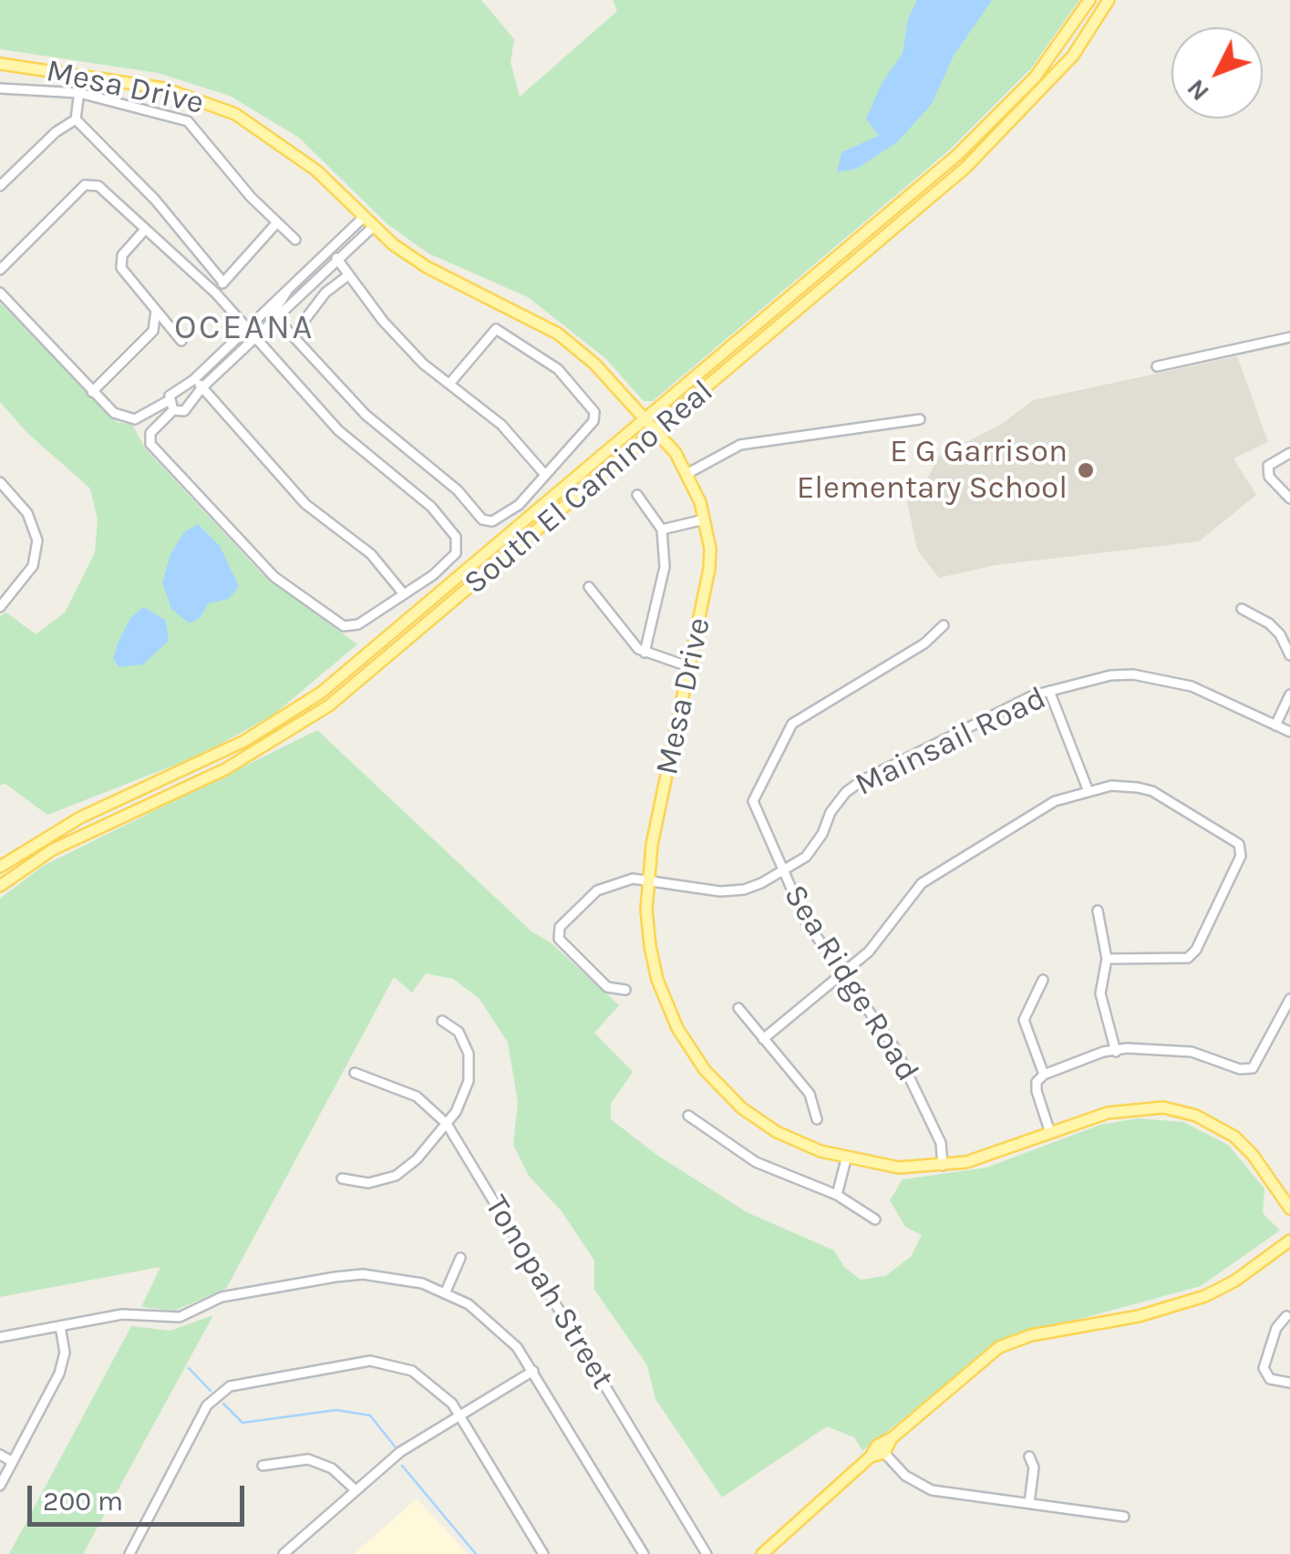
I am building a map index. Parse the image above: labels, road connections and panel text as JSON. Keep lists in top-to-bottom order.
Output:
{
  "streets": {
    "main road": ["Mesa Drive", "South El Camino Real"],
    "street": ["Mainsail Road", "Sea Ridge Road", "Tonopah Street"]
  },
  "crossings": [
    ["Mesa Drive", "South El Camino Real"],
    ["Mesa Drive", "Mainsail Road"],
    ["Mesa Drive", "Sea Ridge Road"],
    ["Mainsail Road", "Sea Ridge Road"]
  ],
  "districts": ["OCEANA"],
  "places": ["E G Garrison Elementary School"],
  "scale_bar": "200 m",
  "north": "bottom left"
}
